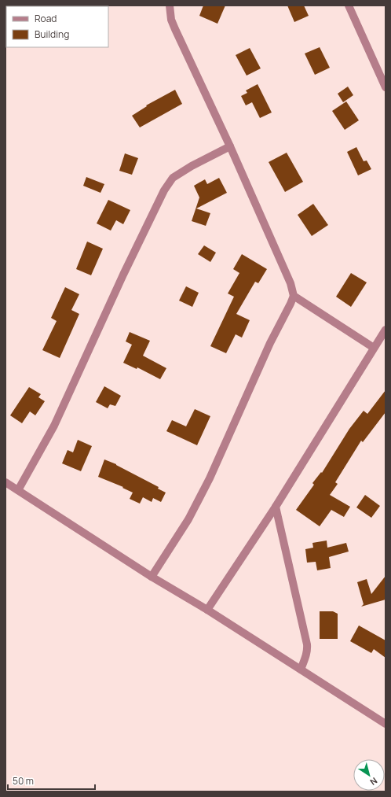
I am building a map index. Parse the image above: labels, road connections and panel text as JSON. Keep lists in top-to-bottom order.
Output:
{
  "legend": ["Road", "Building"],
  "scale_bar": "50 m",
  "north": "bottom right"
}
